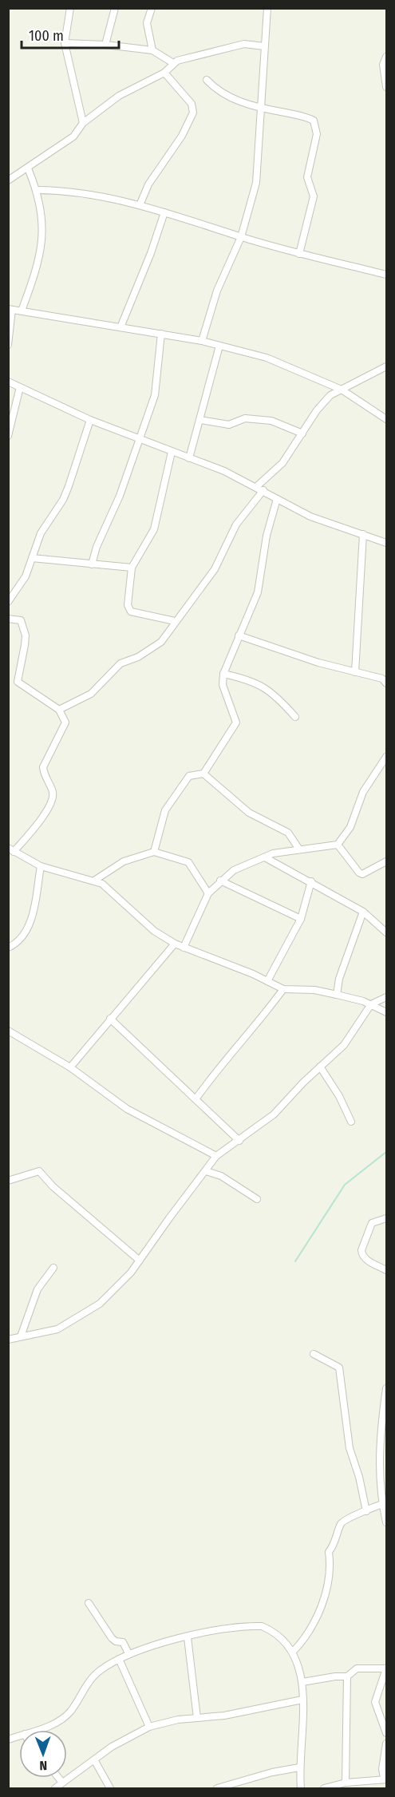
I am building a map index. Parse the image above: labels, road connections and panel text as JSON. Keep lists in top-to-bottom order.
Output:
{
  "scale_bar": "100 m",
  "north": "bottom"
}
